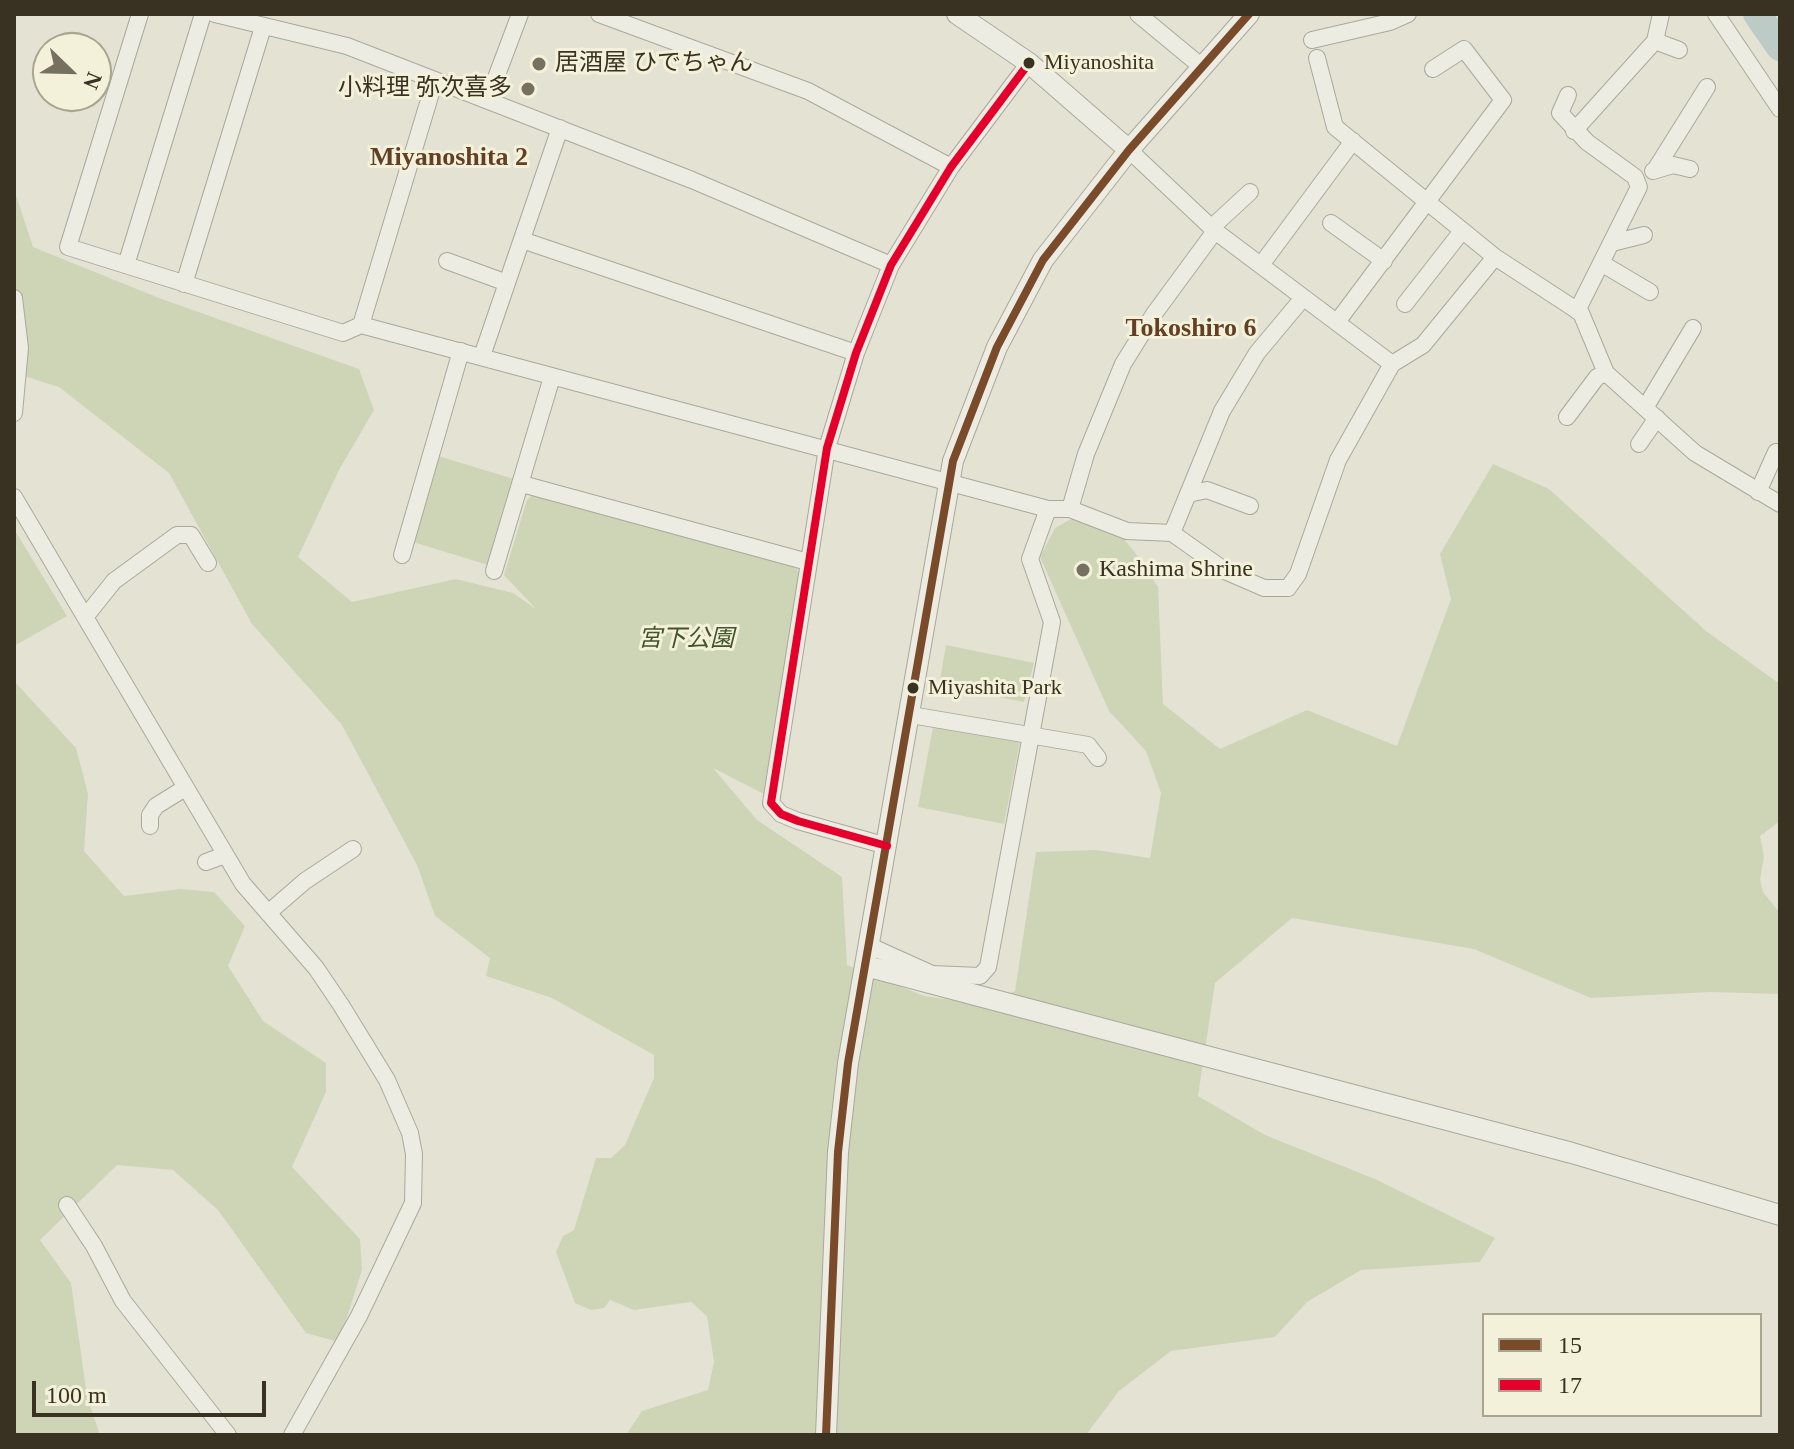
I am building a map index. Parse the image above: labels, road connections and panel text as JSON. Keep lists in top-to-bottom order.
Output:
{
  "districts": ["Miyanoshita 2", "Tokoshiro 6"],
  "parks": ["宮下公園"],
  "places": [
    "Miyanoshita",
    "居酒屋 ひでちゃん",
    "小料理 弥次喜多",
    "Kashima Shrine",
    "Miyashita Park"
  ],
  "lines": ["transit line 15", "transit line 17"],
  "legend": ["15", "17"],
  "scale_bar": "100 m",
  "north": "bottom right"
}
